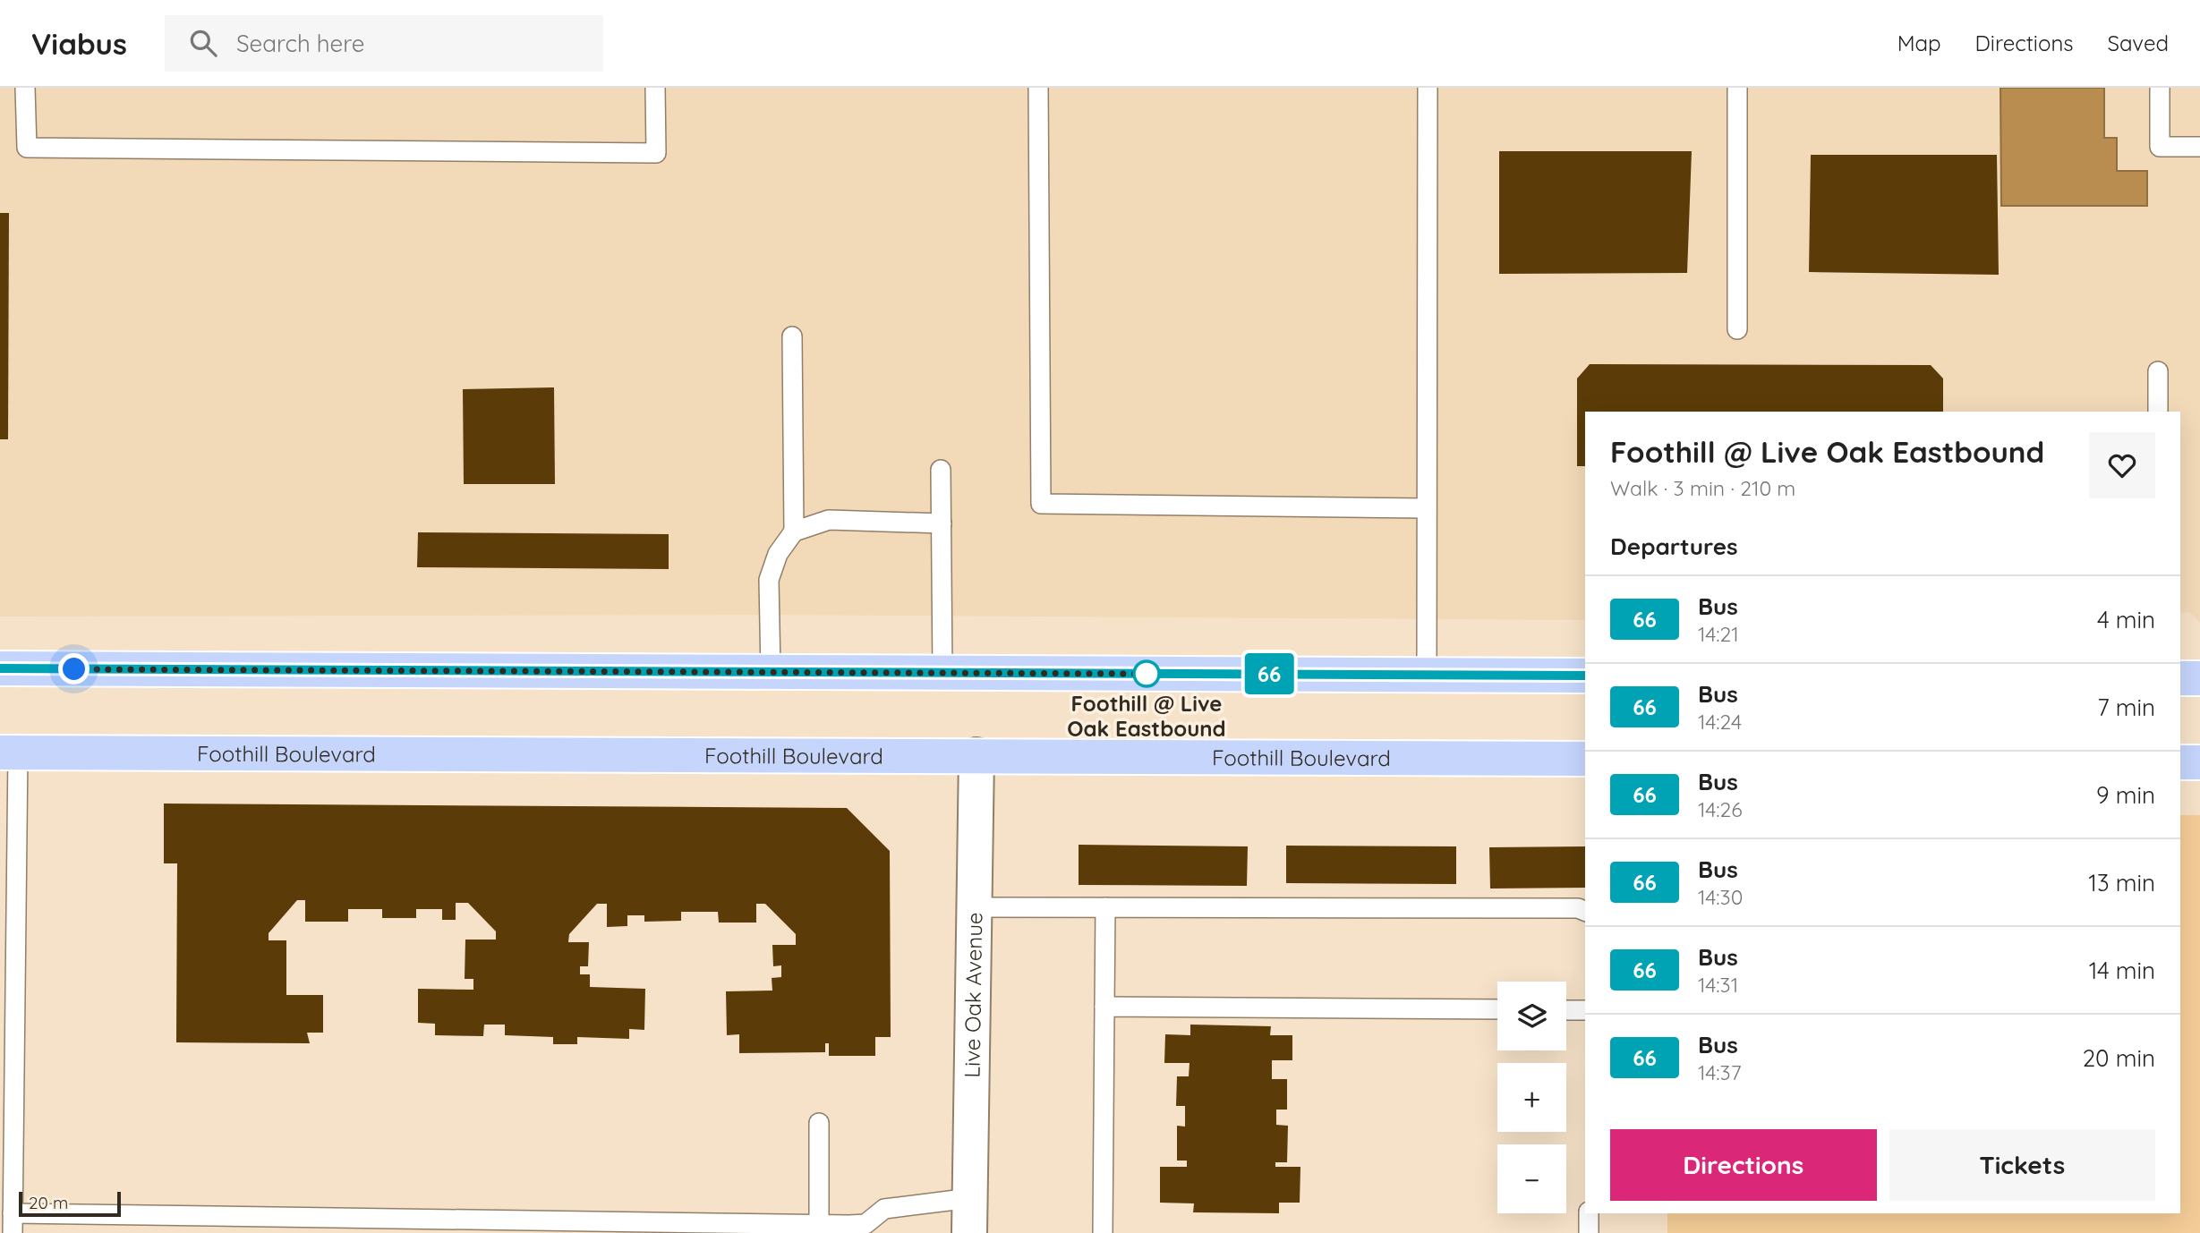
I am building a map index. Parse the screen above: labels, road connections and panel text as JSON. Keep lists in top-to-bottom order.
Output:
{
  "streets": {
    "main road": ["Foothill Boulevard"],
    "street": ["Live Oak Avenue"]
  },
  "crossings": [
    ["Foothill Boulevard", "Live Oak Avenue"]
  ],
  "places": ["Foothill @ Live Oak Eastbound"],
  "lines": ["bus line 66"],
  "scale_bar": "20 m",
  "page": {
    "header": "Viabus",
    "search": "Search here",
    "nav": ["Map", "Directions", "Saved"],
    "on_map": "66",
    "heading": [
      ["Foothill @ Live Oak Eastbound", "Walk · 3 min · 210 m"],
      "Departures"
    ],
    "list": [
      {
        "mark": "66",
        "name": "Bus",
        "note": "14:21",
        "value": "4 min"
      },
      {
        "mark": "66",
        "name": "Bus",
        "note": "14:24",
        "value": "7 min"
      },
      {
        "mark": "66",
        "name": "Bus",
        "note": "14:26",
        "value": "9 min"
      },
      {
        "mark": "66",
        "name": "Bus",
        "note": "14:30",
        "value": "13 min"
      },
      {
        "mark": "66",
        "name": "Bus",
        "note": "14:31",
        "value": "14 min"
      },
      {
        "mark": "66",
        "name": "Bus",
        "note": "14:37",
        "value": "20 min"
      }
    ],
    "map_buttons": ["+", "−"],
    "buttons": ["Directions", "Tickets"],
    "scale": "20 m"
  }
}
